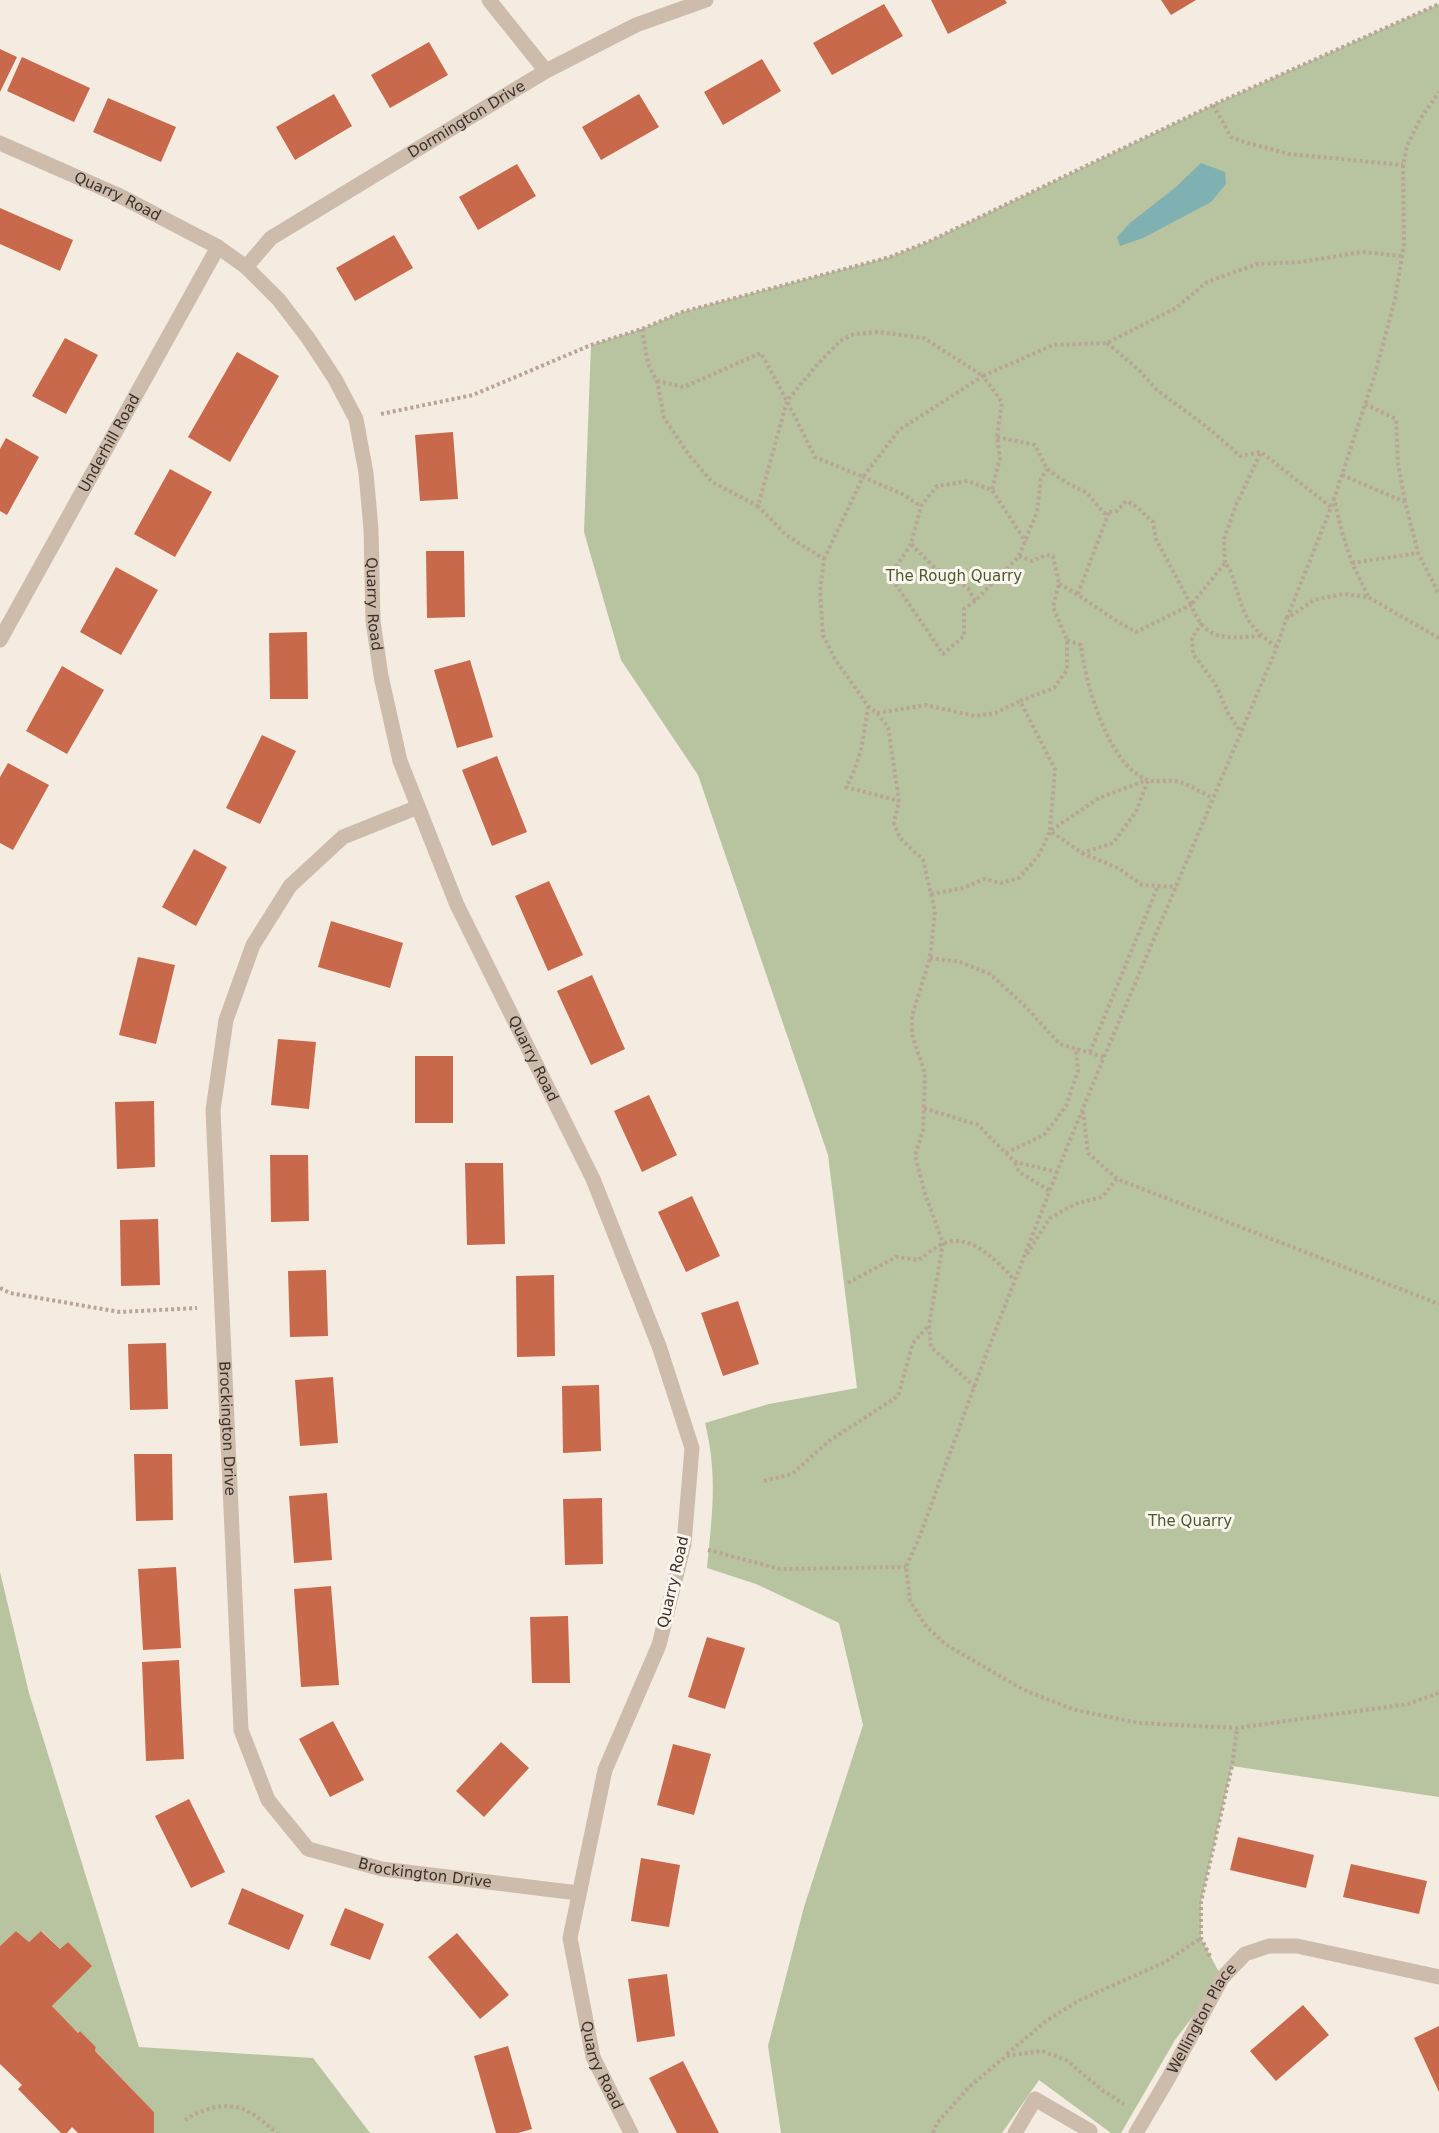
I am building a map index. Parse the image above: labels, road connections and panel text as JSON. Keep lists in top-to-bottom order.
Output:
{
  "streets": {
    "street": [
      "Dormington Drive",
      "Quarry Road",
      "Underhill Road",
      "Brockington Drive",
      "Wellington Place"
    ]
  },
  "crossings": [
    ["Dormington Drive", "Quarry Road"],
    ["Quarry Road", "Underhill Road"],
    ["Quarry Road", "Brockington Drive"]
  ],
  "parks": ["The Rough Quarry", "The Quarry"]
}
